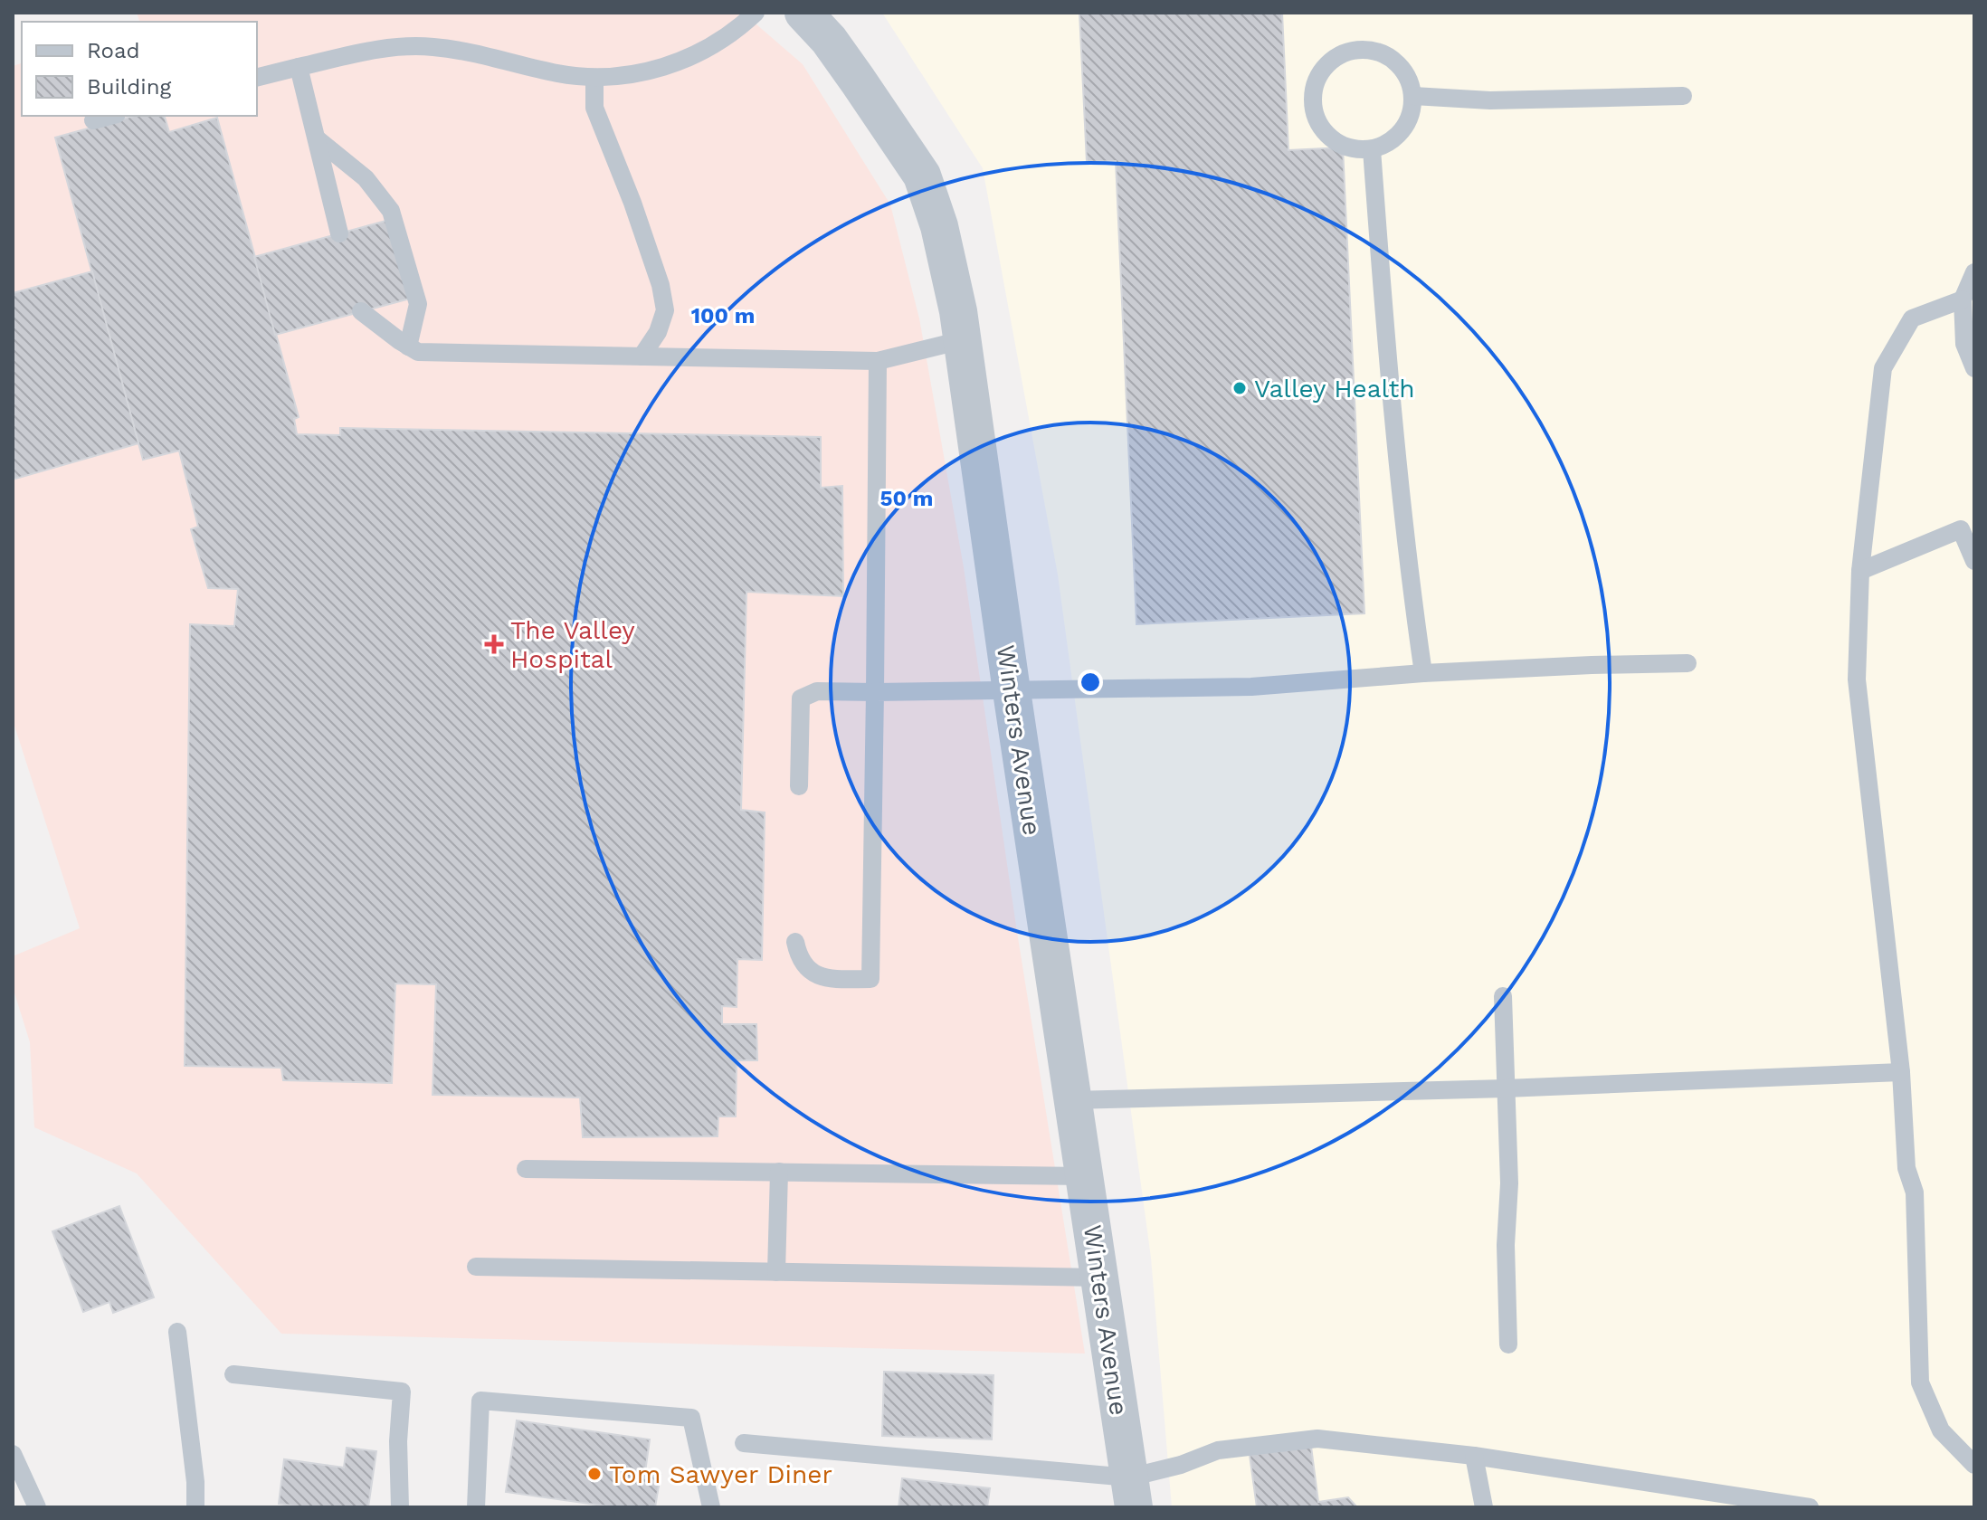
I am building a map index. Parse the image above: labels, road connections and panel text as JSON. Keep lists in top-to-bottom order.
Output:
{
  "streets": {
    "street": ["Winters Avenue"]
  },
  "places": {
    "other": ["Valley Health", "Tom Sawyer Diner"],
    "health": ["The Valley Hospital"]
  },
  "legend": ["Road", "Building"],
  "rings": ["100 m", "50 m"]
}
